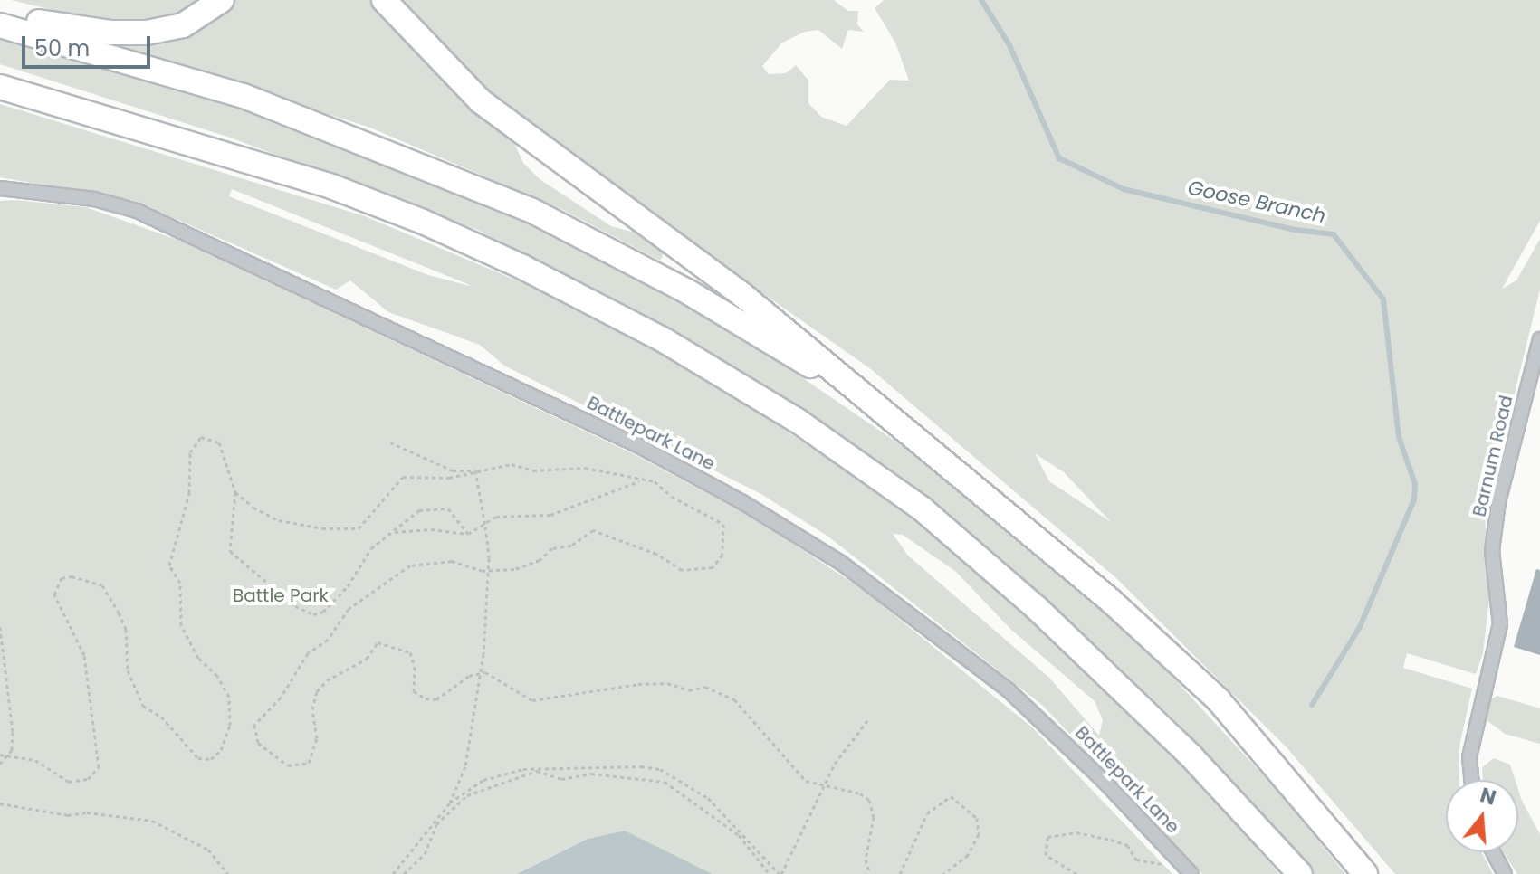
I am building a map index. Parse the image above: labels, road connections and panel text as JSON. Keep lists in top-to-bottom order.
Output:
{
  "streets": {
    "street": ["Battlepark Lane", "Barnum Road"]
  },
  "water": ["Goose Branch"],
  "parks": ["Battle Park"],
  "scale_bar": "50 m",
  "north": "top"
}
